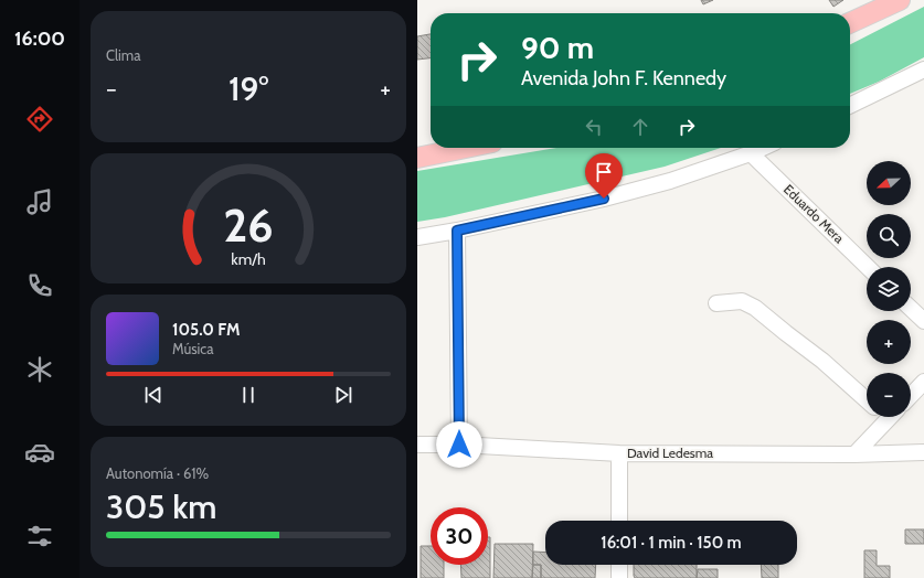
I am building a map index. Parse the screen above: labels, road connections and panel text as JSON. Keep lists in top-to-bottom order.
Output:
{
  "streets": {
    "street": ["Eduardo Mera", "David Ledesma"]
  },
  "north": "left",
  "page": {
    "tabs": "16:00",
    "tile": [
      "Clima",
      ["Autonomía · 61%", "305 km"]
    ],
    "turn": ["90 m", "Avenida John F. Kennedy"],
    "heat": ["−", "19°", "+"],
    "map_buttons": ["+", "−"],
    "song": ["105.0 FM", "Música"],
    "limit": "30",
    "trip": "16:01 · 1 min · 150 m",
    "gauge": ["26", "km/h"]
  }
}
